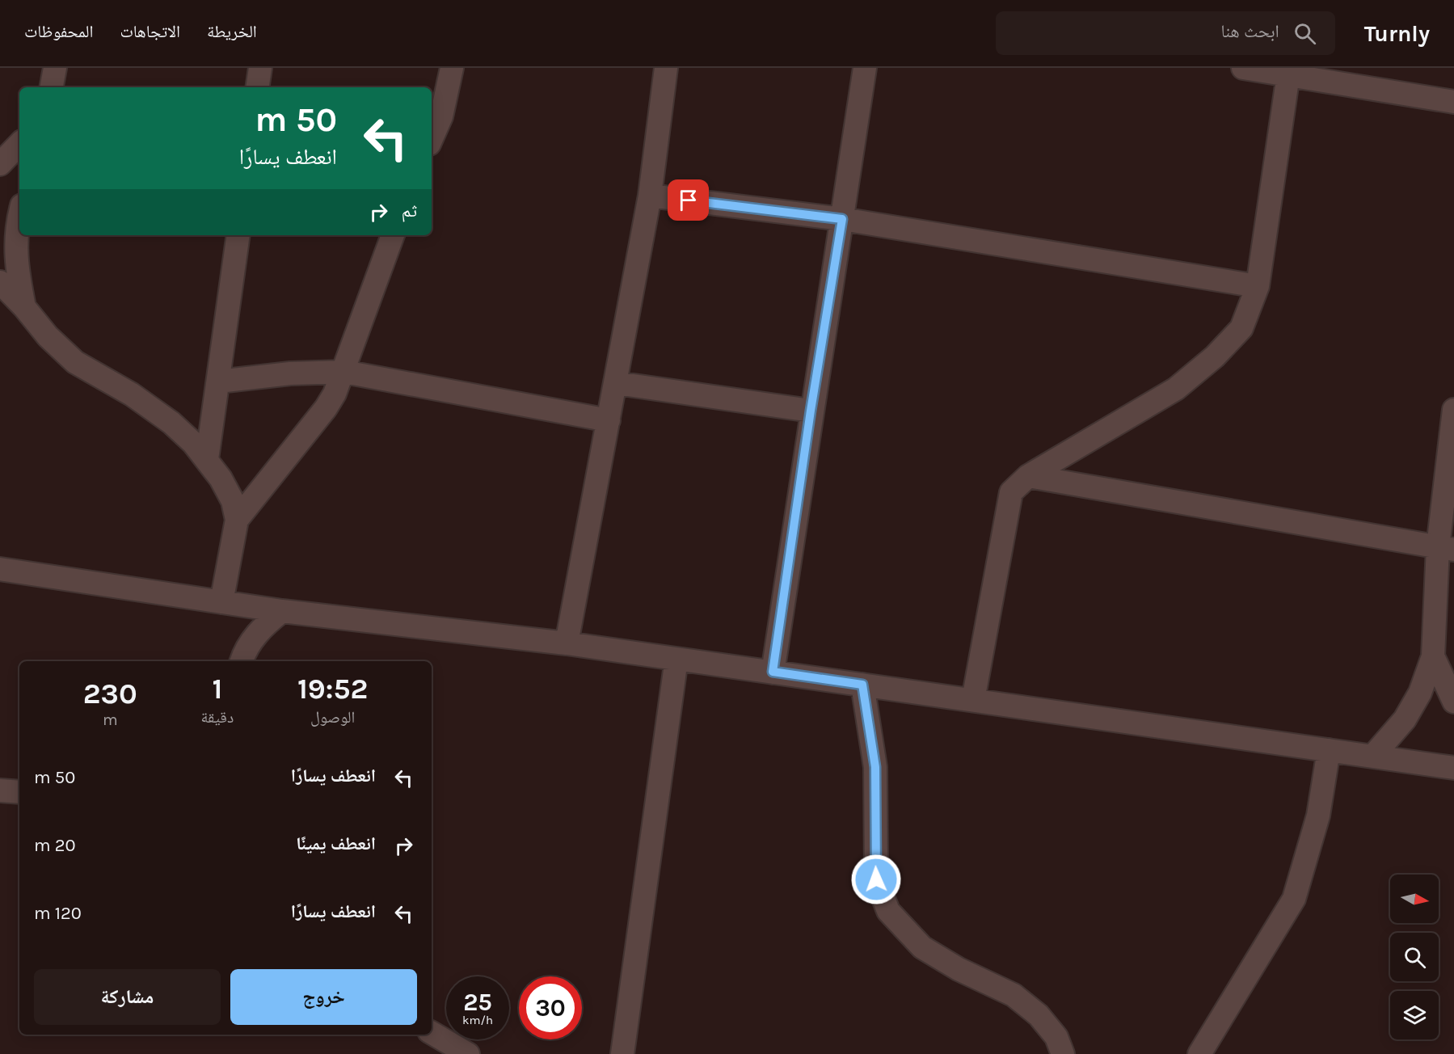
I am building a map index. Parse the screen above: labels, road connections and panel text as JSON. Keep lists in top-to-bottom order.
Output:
{
  "north": "right",
  "page": {
    "header": "Turnly",
    "search": "ابحث هنا",
    "nav": ["الخريطة", "الاتجاهات", "المحفوظات"],
    "turn": ["50 m", "انعطف يسارًا"],
    "then": "ثم",
    "eta": [
      "19:52",
      "الوصول",
      "1",
      "دقيقة",
      "230",
      "m"
    ],
    "list": [
      {
        "name": "انعطف يسارًا",
        "value": "50 m"
      },
      {
        "name": "انعطف يمينًا",
        "value": "20 m"
      },
      {
        "name": "انعطف يسارًا",
        "value": "120 m"
      }
    ],
    "buttons": ["خروج", "مشاركة"],
    "speed": "25 km/h",
    "limit": "30"
  }
}
